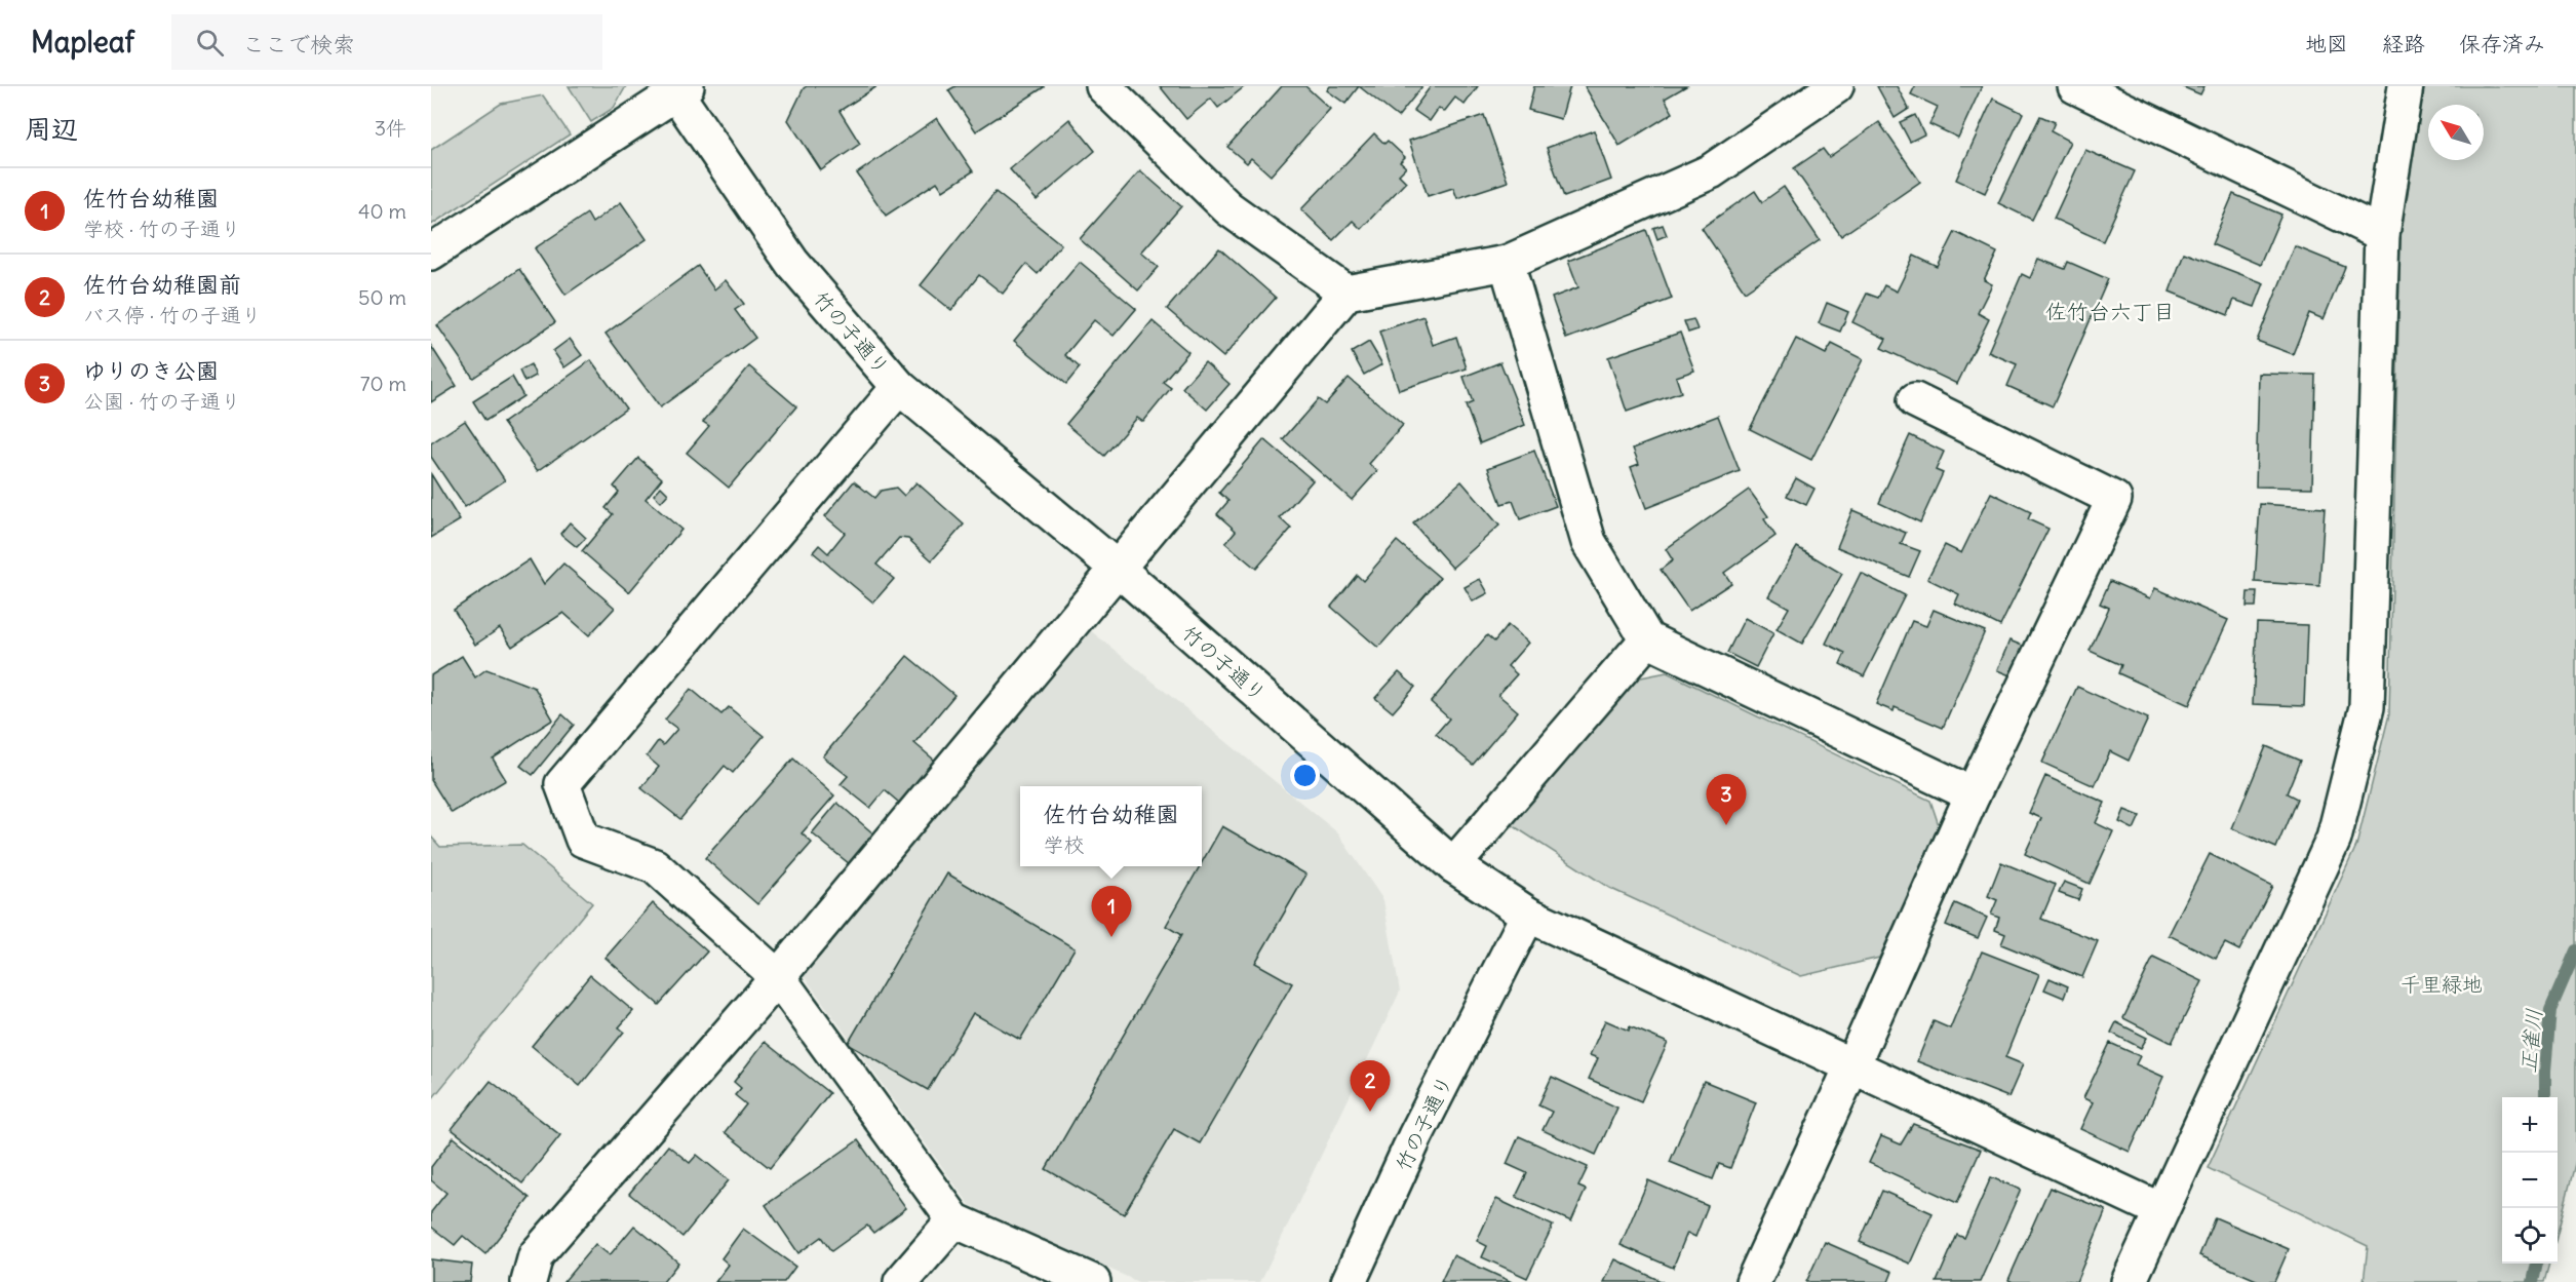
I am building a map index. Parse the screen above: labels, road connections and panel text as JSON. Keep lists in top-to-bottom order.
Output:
{
  "streets": {
    "street": ["竹の子通り"]
  },
  "districts": ["佐竹台六丁目"],
  "water": ["正雀川"],
  "parks": ["千里緑地"],
  "north": "top left",
  "page": {
    "header": "Mapleaf",
    "search": "ここで検索",
    "nav": ["地図", "経路", "保存済み"],
    "heading": ["周辺", "3件"],
    "list": [
      {
        "mark": "1",
        "name": "佐竹台幼稚園",
        "note": "学校 · 竹の子通り",
        "value": "40 m"
      },
      {
        "mark": "2",
        "name": "佐竹台幼稚園前",
        "note": "バス停 · 竹の子通り",
        "value": "50 m"
      },
      {
        "mark": "3",
        "name": "ゆりのき公園",
        "note": "公園 · 竹の子通り",
        "value": "70 m"
      }
    ],
    "pins": ["3", "1", "2"],
    "popup": ["佐竹台幼稚園", "学校"],
    "map_buttons": ["+", "−"]
  }
}
